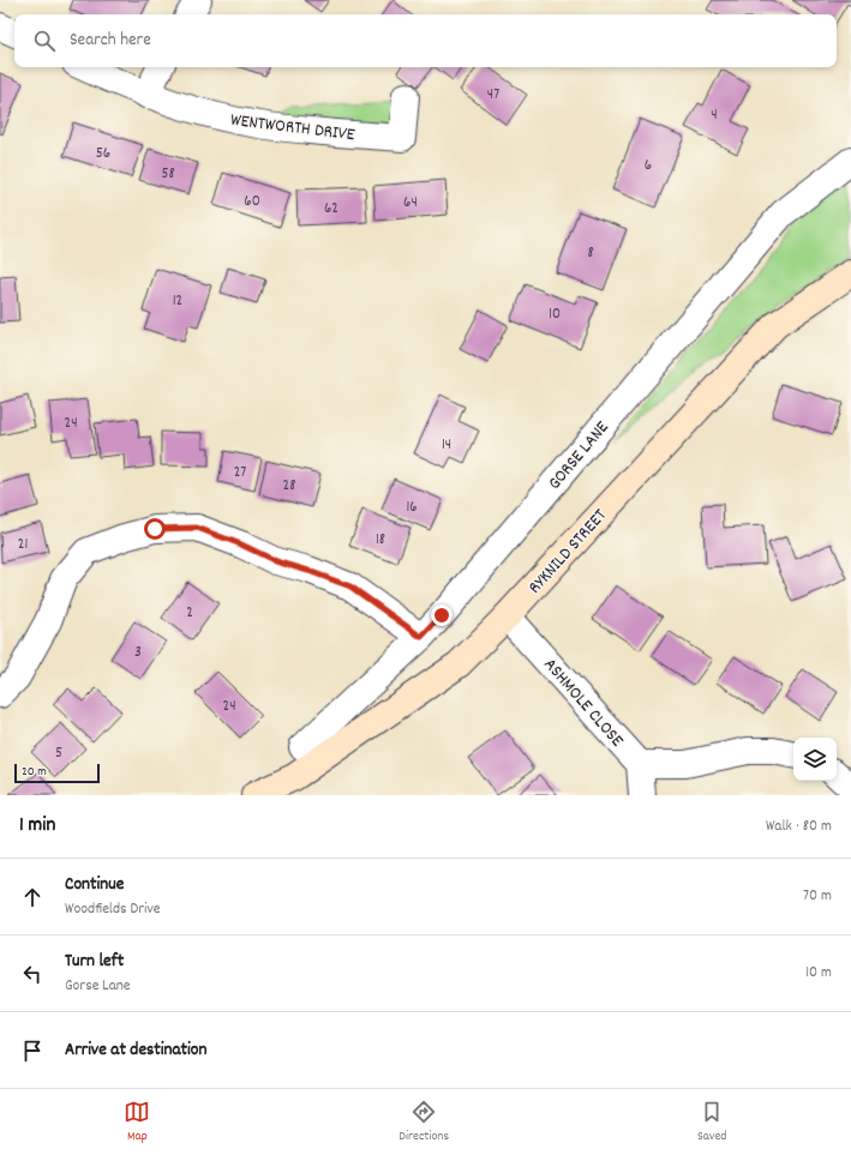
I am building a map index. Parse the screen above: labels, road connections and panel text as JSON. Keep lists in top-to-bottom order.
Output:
{
  "streets": {
    "street": [
      "WENTWORTH DRIVE",
      "GORSE LANE",
      "RYKNILD STREET",
      "ASHMOLE CLOSE"
    ]
  },
  "crossings": [
    ["RYKNILD STREET", "ASHMOLE CLOSE"]
  ],
  "house_numbers": [
    "47",
    "4",
    "56",
    "6",
    "58",
    "60",
    "64",
    "62",
    "8",
    "12",
    "10",
    "24",
    "14",
    "27",
    "28",
    "16",
    "18",
    "21",
    "2",
    "3",
    "24",
    "5"
  ],
  "scale_bar": "20 m",
  "page": {
    "search": "Search here",
    "scale": "20 m",
    "heading": ["1 min", "Walk · 80 m"],
    "list": [
      ["Continue", "Woodfields Drive", "70 m"],
      ["Turn left", "Gorse Lane", "10 m"],
      "Arrive at destination"
    ],
    "nav": ["Map", "Directions", "Saved"]
  }
}
